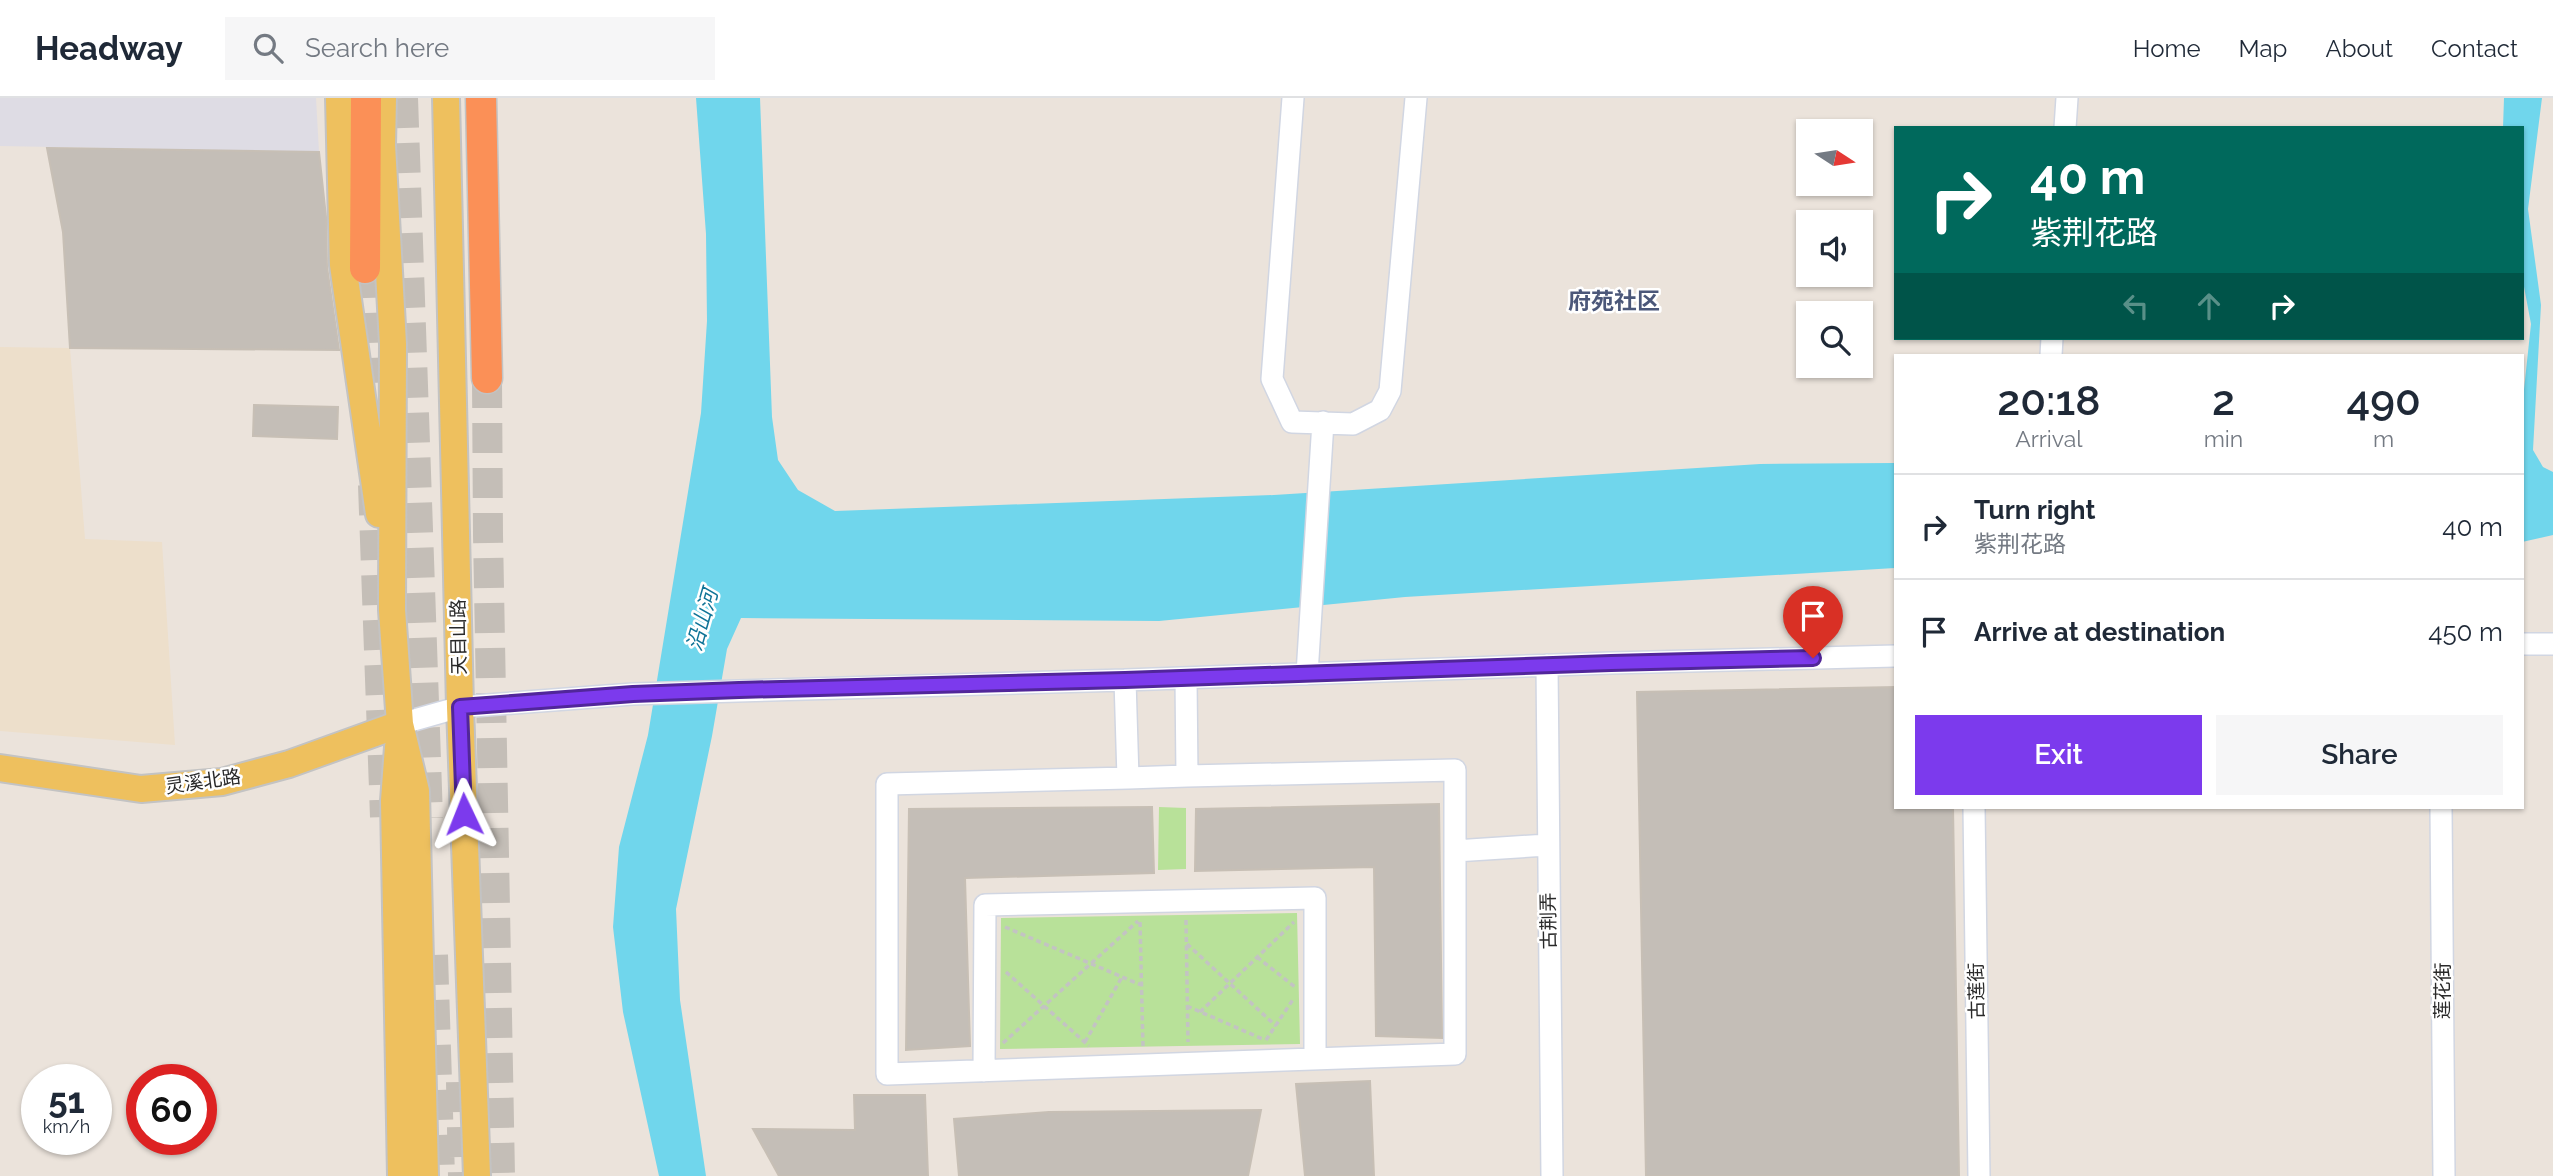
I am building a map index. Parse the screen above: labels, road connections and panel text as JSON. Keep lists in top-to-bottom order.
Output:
{
  "streets": {
    "main road": ["天目山路", "灵溪北路"],
    "street": ["古荆弄", "古莲街", "莲花街"]
  },
  "districts": ["府苑社区"],
  "water": ["沿山河"],
  "north": "right",
  "page": {
    "header": "Headway",
    "search": "Search here",
    "nav": [
      "Home",
      "Map",
      "About",
      "Contact"
    ],
    "turn": ["40 m", "紫荆花路"],
    "eta": [
      "20:18",
      "Arrival",
      "2",
      "min",
      "490",
      "m"
    ],
    "list": [
      {
        "name": "Turn right",
        "note": "紫荆花路",
        "value": "40 m"
      },
      {
        "name": "Arrive at destination",
        "value": "450 m"
      }
    ],
    "buttons": ["Exit", "Share"],
    "speed": "51 km/h",
    "limit": "60"
  }
}
